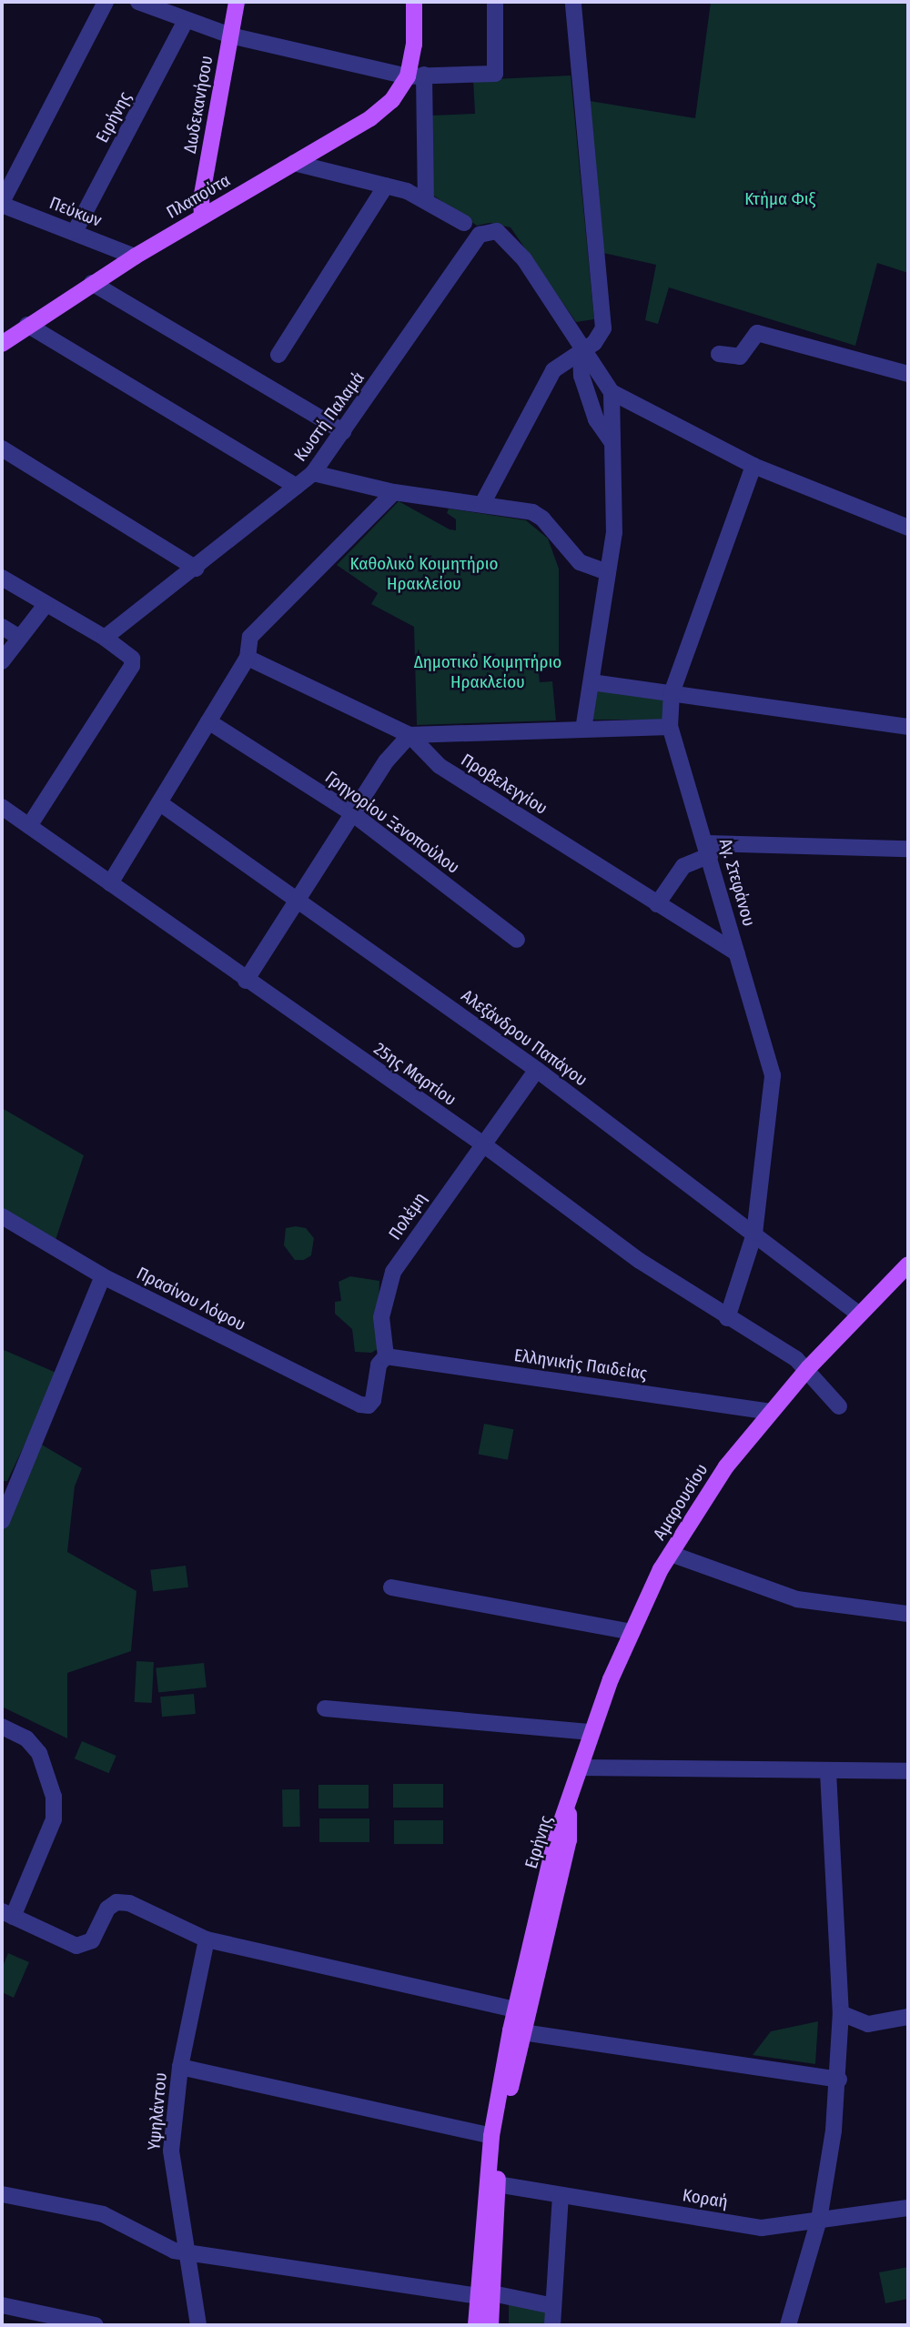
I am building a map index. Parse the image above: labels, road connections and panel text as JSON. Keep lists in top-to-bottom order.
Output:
{
  "streets": {
    "main road": [
      "Δωδεκανήσου",
      "Ειρήνης",
      "Πλαπούτα",
      "Αμαρουσίου"
    ],
    "street": [
      "Πεύκων",
      "Κωστή Παλαμά",
      "Προβελεγγίου",
      "Γρηγορίου Ξενοπούλου",
      "Αγ. Στεφάνου",
      "Αλεξάνδρου Παπάγου",
      "25ης Μαρτίου",
      "Πολέμη",
      "Πρασίνου Λόφου",
      "Ελληνικής Παιδείας",
      "Υψηλάντου",
      "Κοραή"
    ]
  },
  "crossings": [
    ["Δωδεκανήσου", "Πλαπούτα"],
    ["Ειρήνης", "Πεύκων"],
    ["Ειρήνης", "Αμαρουσίου"],
    ["Ειρήνης", "Κοραή"],
    ["Πλαπούτα", "Πεύκων"],
    ["Προβελεγγίου", "Αγ. Στεφάνου"],
    ["Αγ. Στεφάνου", "Αλεξάνδρου Παπάγου"],
    ["Αγ. Στεφάνου", "25ης Μαρτίου"],
    ["Αλεξάνδρου Παπάγου", "Πολέμη"],
    ["Αλεξάνδρου Παπάγου", "Αμαρουσίου"],
    ["25ης Μαρτίου", "Πολέμη"],
    ["25ης Μαρτίου", "Αμαρουσίου"],
    ["Πολέμη", "Πρασίνου Λόφου"],
    ["Πολέμη", "Ελληνικής Παιδείας"],
    ["Ελληνικής Παιδείας", "Αμαρουσίου"]
  ],
  "parks": ["Κτήμα Φιξ", "Καθολικό Κοιμητήριο Ηρακλείου", "Δημοτικό Κοιμητήριο Ηρακλείου"]
}
